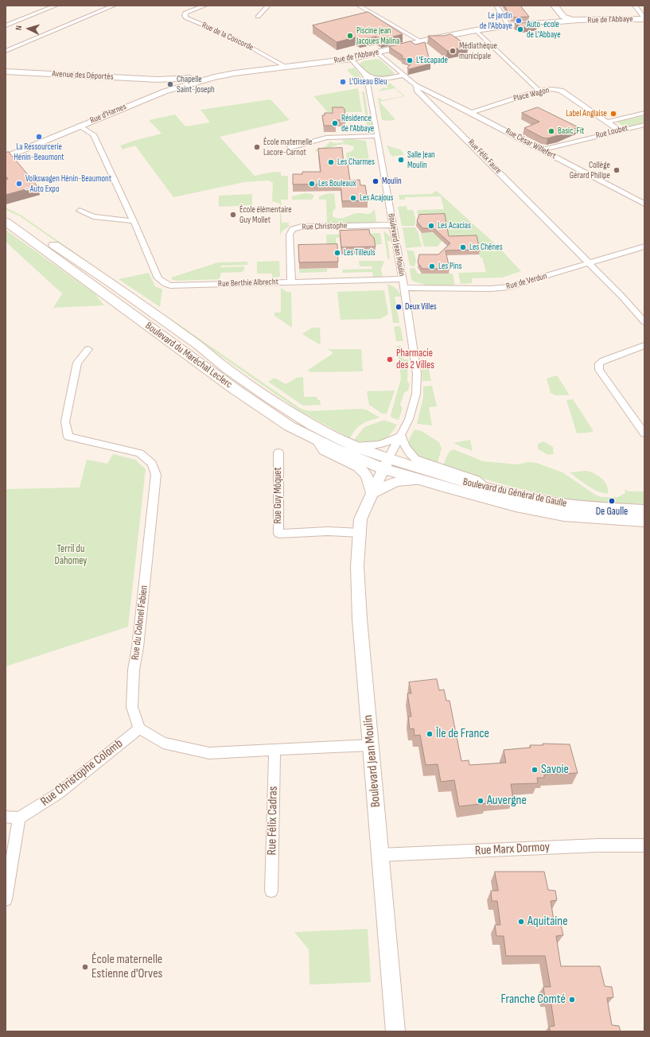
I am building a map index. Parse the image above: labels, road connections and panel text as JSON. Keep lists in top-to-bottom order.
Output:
{
  "streets": {
    "main road": ["Rue de l'Abbaye", "Boulevard du Maréchal Leclerc", "Boulevard du Général de Gaulle"],
    "street": [
      "Rue de la Concorde",
      "Avenue des Déportés",
      "Place Wagon",
      "Rue d'Harnes",
      "Rue Loubet",
      "Rue César Willefert",
      "Rue Félix Faure",
      "Rue Christophe",
      "Boulevard Jean Moulin",
      "Rue de Verdun",
      "Rue Berthie Albrecht",
      "Rue Guy Môquet",
      "Rue du Colonel Fabien",
      "Rue Christophe Colomb",
      "Rue Félix Cadras",
      "Rue Marx Dormoy"
    ]
  },
  "crossings": [
    ["Rue de l'Abbaye", "Rue de la Concorde"],
    ["Rue de l'Abbaye", "Avenue des Déportés"],
    ["Rue de l'Abbaye", "Rue d'Harnes"],
    ["Rue de l'Abbaye", "Rue Félix Faure"],
    ["Rue de l'Abbaye", "Boulevard Jean Moulin"],
    ["Avenue des Déportés", "Rue d'Harnes"],
    ["Place Wagon", "Rue Loubet"],
    ["Place Wagon", "Rue César Willefert"],
    ["Rue d'Harnes", "Rue Berthie Albrecht"],
    ["Rue Loubet", "Rue César Willefert"],
    ["Rue César Willefert", "Rue Félix Faure"],
    ["Rue Félix Faure", "Rue de Verdun"],
    ["Rue Christophe", "Boulevard Jean Moulin"],
    ["Rue Christophe", "Rue Berthie Albrecht"],
    ["Boulevard Jean Moulin", "Rue de Verdun"],
    ["Boulevard Jean Moulin", "Rue Berthie Albrecht"],
    ["Boulevard Jean Moulin", "Boulevard du Maréchal Leclerc"],
    ["Boulevard Jean Moulin", "Boulevard du Général de Gaulle"],
    ["Boulevard Jean Moulin", "Rue Guy Môquet"],
    ["Boulevard Jean Moulin", "Rue Marx Dormoy"],
    ["Boulevard du Maréchal Leclerc", "Boulevard du Général de Gaulle"],
    ["Rue du Colonel Fabien", "Rue Christophe Colomb"]
  ],
  "parks": ["Terril du Dahomey"],
  "places": [
    "Le jardin de l'Abbaye",
    "Auto-école de L'Abbaye",
    "Piscine Jean Jacques Malina",
    "Médiathèque municipale",
    "L'Escapade",
    "L'Oiseau Bleu",
    "Chapelle Saint-Joseph",
    "Label Anglaise",
    "Résidence de l'Abbaye",
    "Basic-Fit",
    "La Ressourcerie Hénin-Beaumont",
    "École maternelle Lacore-Carnot",
    "Salle Jean Moulin",
    "Les Charmes",
    "Collège Gérard Philipe",
    "Moulin",
    "Volkswagen Hénin-Beaumont - Auto Expo",
    "Les Bouleaux",
    "Les Acajous",
    "École élémentaire Guy Mollet",
    "Les Acacias",
    "Les Chênes",
    "Les Tilleuls",
    "Les Pins",
    "Deux Villes",
    "Pharmacie des 2 Villes",
    "De Gaulle",
    "Île de France",
    "Savoie",
    "Auvergne",
    "Aquitaine",
    "École maternelle Estienne d'Orves",
    "Franche Comté"
  ],
  "north": "left"
}
